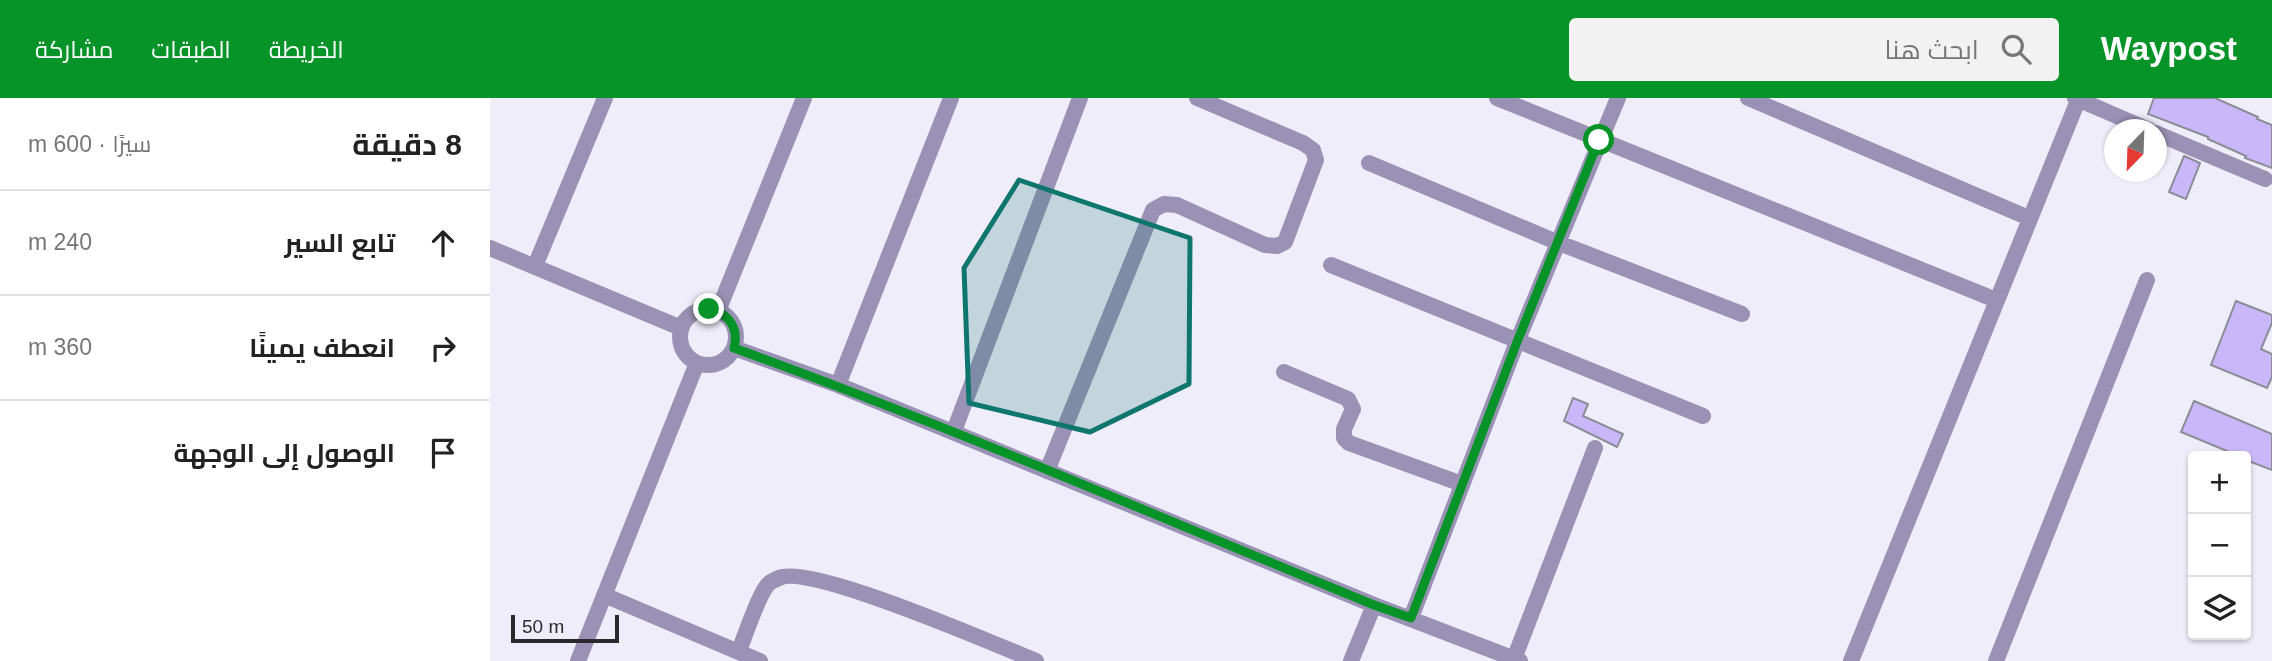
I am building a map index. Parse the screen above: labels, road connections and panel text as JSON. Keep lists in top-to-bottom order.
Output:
{
  "scale_bar": "50 m",
  "north": "bottom left",
  "page": {
    "header": "Waypost",
    "search": "ابحث هنا",
    "nav": ["الخريطة", "الطبقات", "مشاركة"],
    "heading": ["8 دقيقة", "سيرًا · 600 m"],
    "list": [
      ["تابع السير", "240 m"],
      ["انعطف يمينًا", "360 m"],
      "الوصول إلى الوجهة"
    ],
    "map_buttons": ["+", "−"],
    "scale": "50 m"
  }
}
